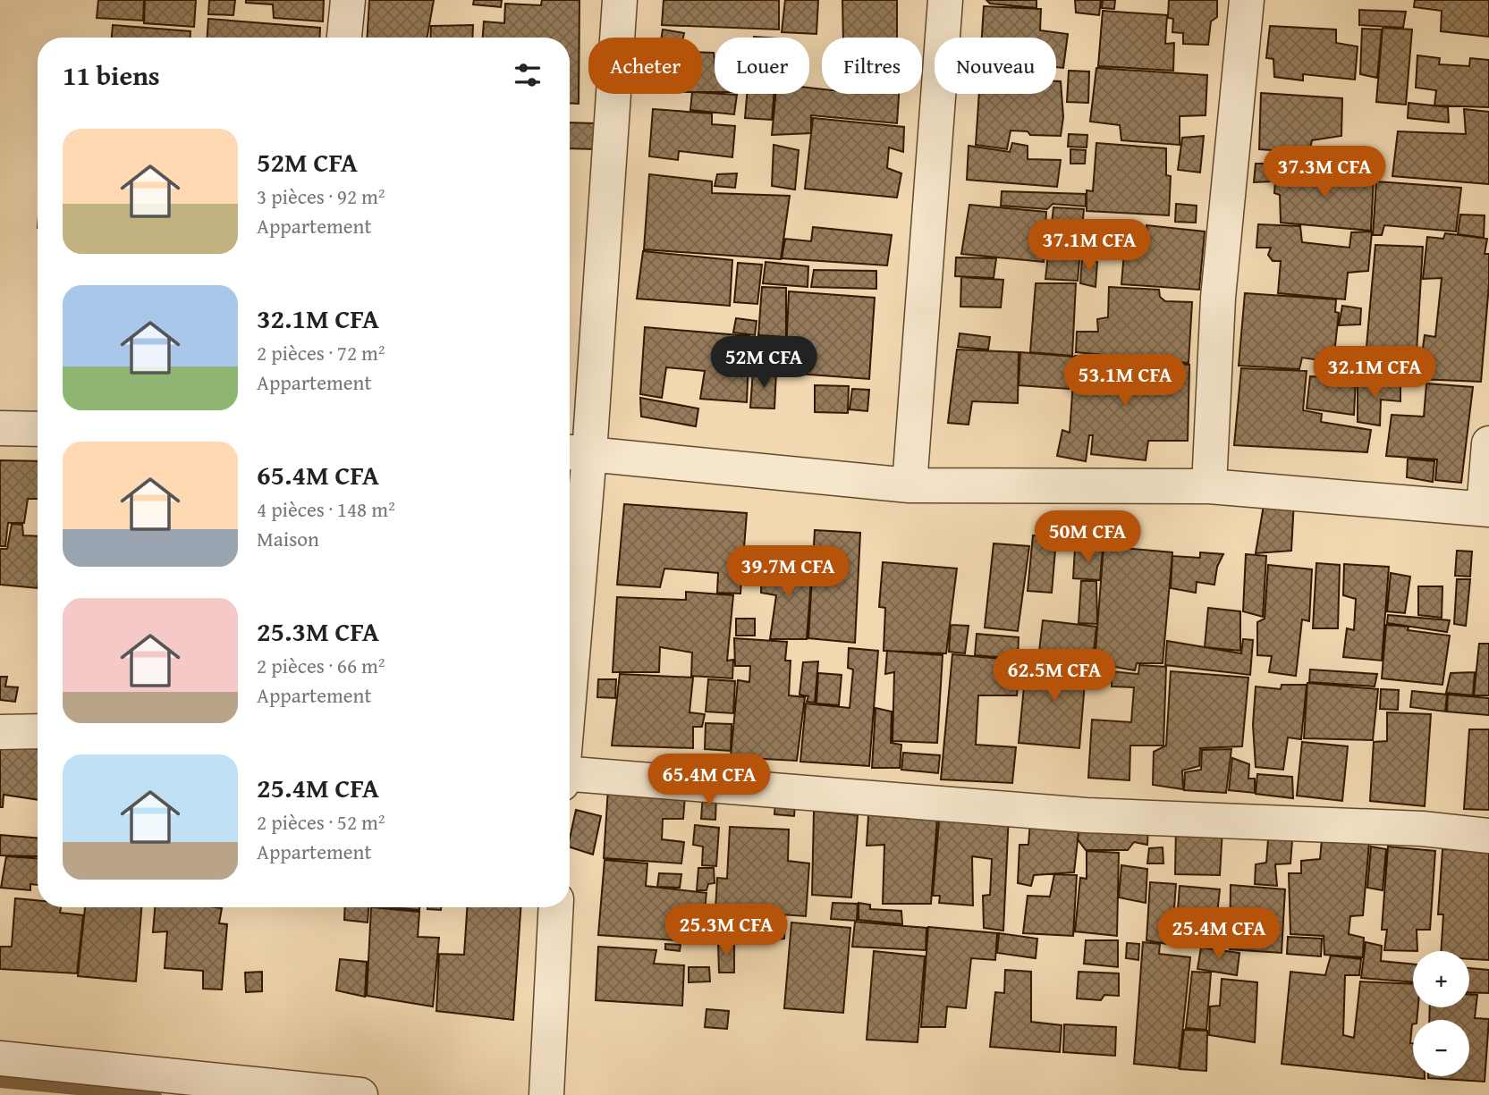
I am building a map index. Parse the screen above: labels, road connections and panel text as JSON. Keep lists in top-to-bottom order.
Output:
{
  "page": {
    "chip": [
      "Acheter",
      "Louer",
      "Filtres",
      "Nouveau"
    ],
    "heading": "11 biens",
    "list": [
      {
        "name": "52M CFA",
        "note": "3 pièces · 92 m² · Appartement"
      },
      {
        "name": "32.1M CFA",
        "note": "2 pièces · 72 m² · Appartement"
      },
      {
        "name": "65.4M CFA",
        "note": "4 pièces · 148 m² · Maison"
      },
      {
        "name": "25.3M CFA",
        "note": "2 pièces · 66 m² · Appartement"
      },
      {
        "name": "25.4M CFA",
        "note": "2 pièces · 52 m² · Appartement"
      }
    ],
    "price": [
      "37.3M CFA",
      "37.1M CFA",
      "52M CFA",
      "32.1M CFA",
      "53.1M CFA",
      "50M CFA",
      "39.7M CFA",
      "62.5M CFA",
      "65.4M CFA",
      "25.3M CFA",
      "25.4M CFA"
    ],
    "map_buttons": ["+", "−"]
  }
}
